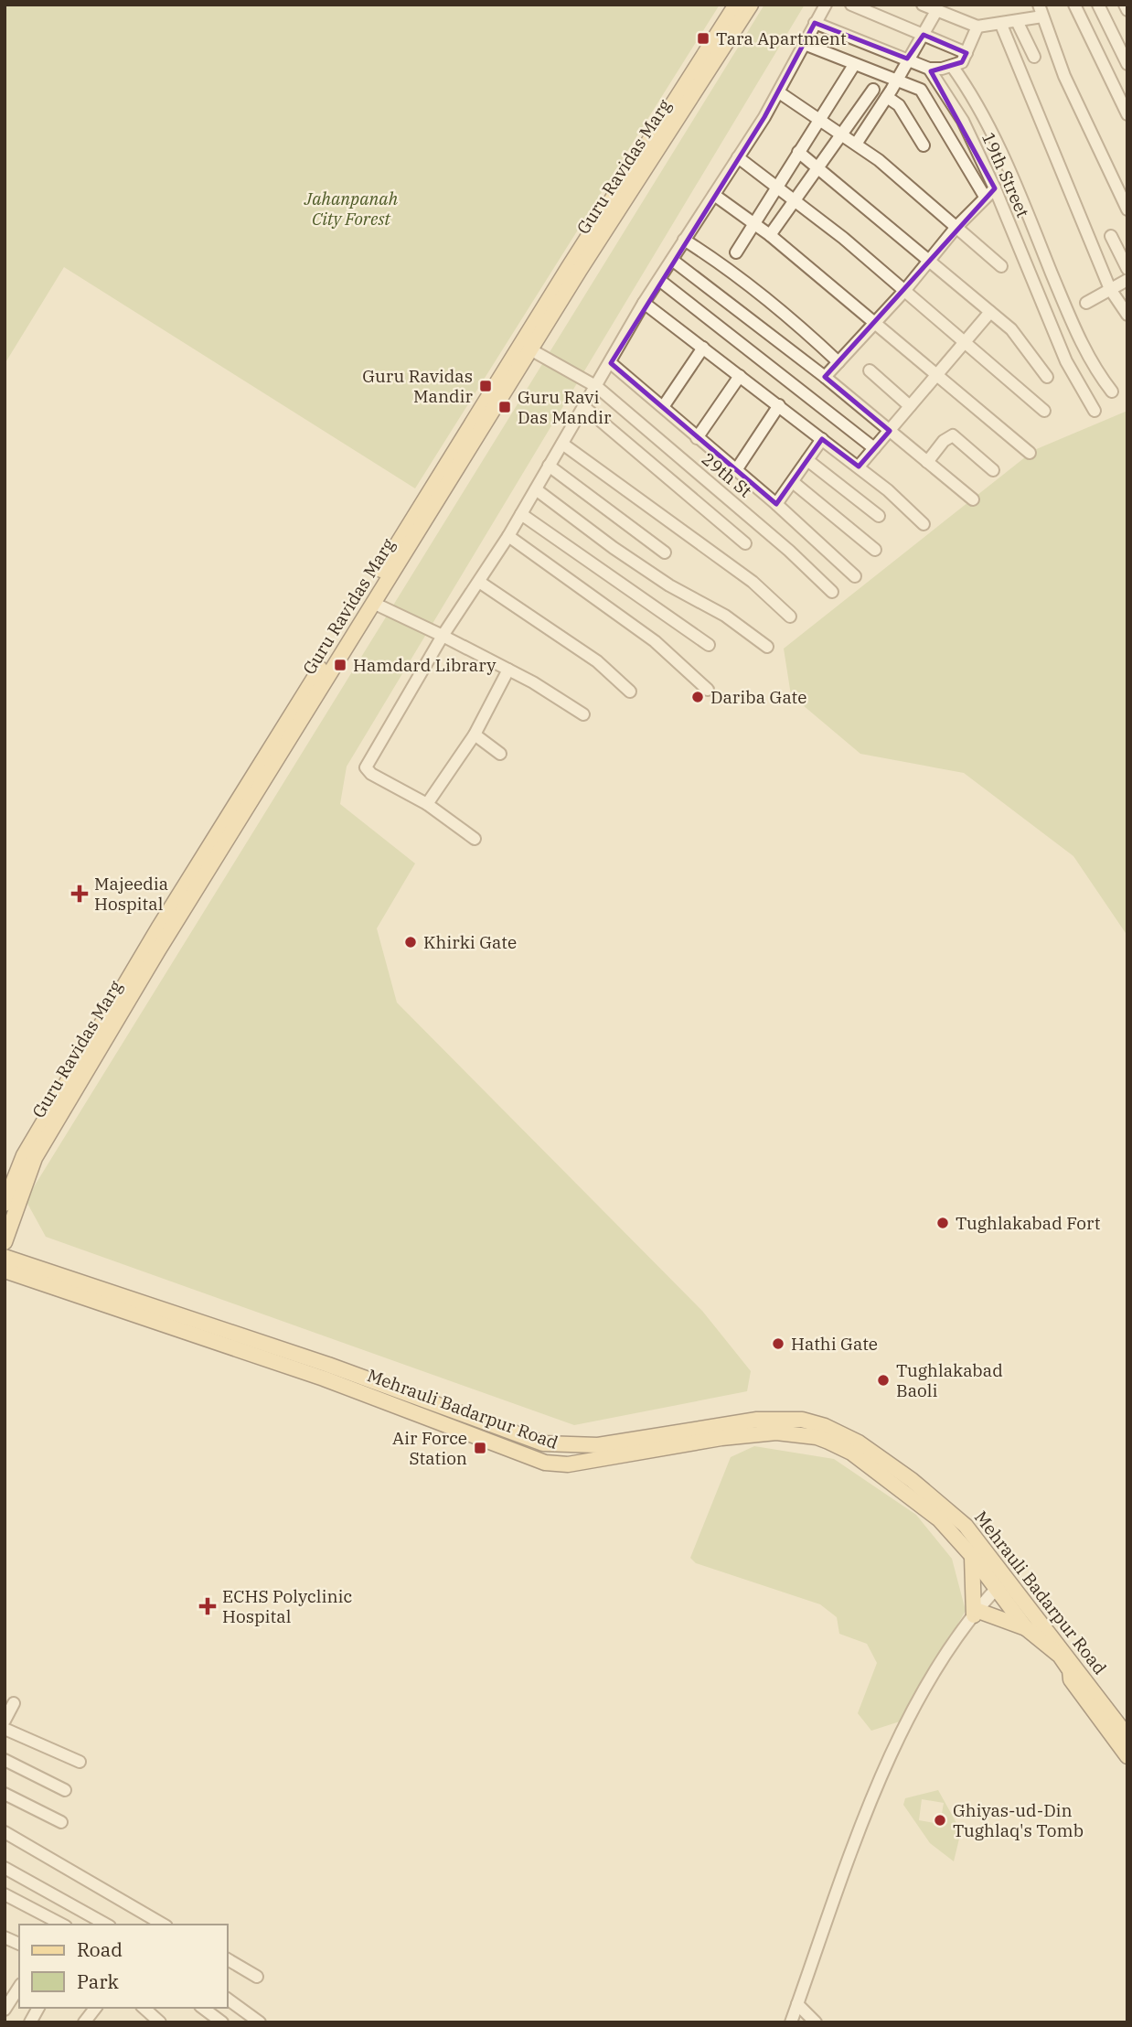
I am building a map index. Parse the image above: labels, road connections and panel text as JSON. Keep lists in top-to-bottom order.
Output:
{
  "streets": {
    "main road": ["Guru Ravidas Marg", "Mehrauli Badarpur Road"],
    "street": ["19th Street", "29th St"]
  },
  "crossings": [
    ["Guru Ravidas Marg", "29th St"]
  ],
  "parks": ["Jahanpanah City Forest"],
  "places": {
    "transit": [
      "Tara Apartment",
      "Guru Ravidas Mandir",
      "Guru Ravi Das Mandir",
      "Hamdard Library",
      "Air Force Station"
    ],
    "other": [
      "Dariba Gate",
      "Khirki Gate",
      "Tughlakabad Fort",
      "Hathi Gate",
      "Tughlakabad Baoli",
      "Ghiyas-ud-Din Tughlaq's Tomb"
    ],
    "health": ["Majeedia Hospital", "ECHS Polyclinic Hospital"]
  },
  "legend": ["Road", "Park"]
}
